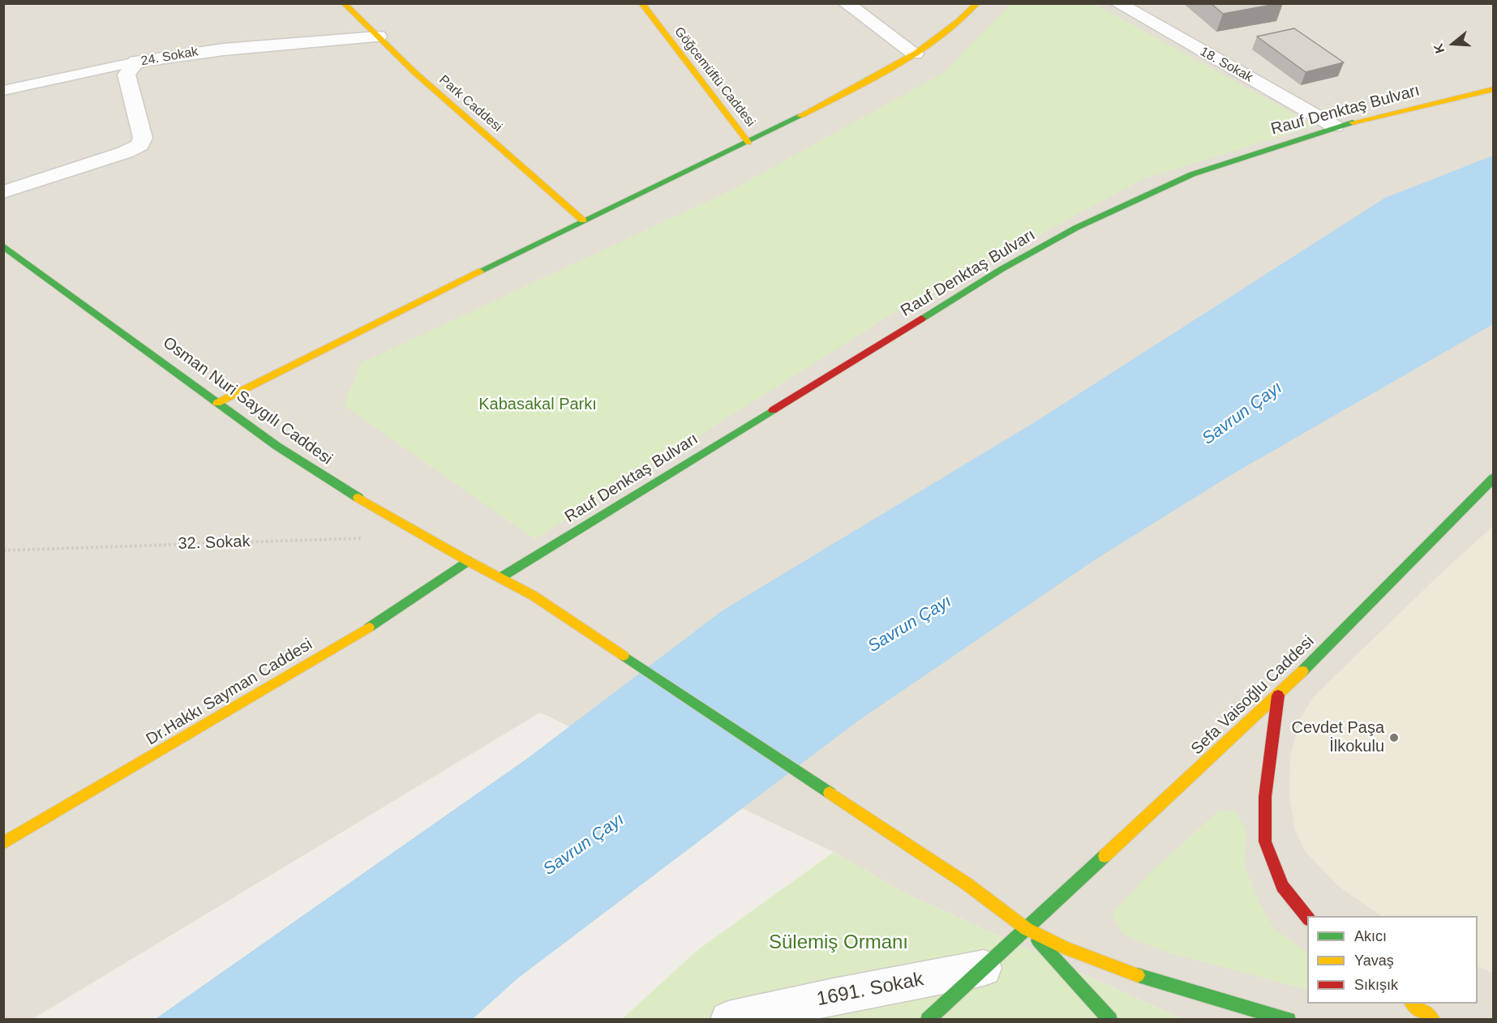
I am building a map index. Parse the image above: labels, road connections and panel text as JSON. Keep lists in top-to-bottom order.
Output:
{
  "streets": {
    "street": [
      "24. Sokak",
      "18. Sokak",
      "Göğcemüftü Caddesi",
      "Park Caddesi",
      "Rauf Denktaş Bulvarı",
      "Osman Nuri Saygılı Caddesi",
      "Dr.Hakkı Sayman Caddesi",
      "Sefa Vaisoğlu Caddesi",
      "1691. Sokak"
    ],
    "path": ["32. Sokak"]
  },
  "crossings": [
    ["24. Sokak", "Park Caddesi"],
    ["18. Sokak", "Rauf Denktaş Bulvarı"],
    ["Rauf Denktaş Bulvarı", "Osman Nuri Saygılı Caddesi"],
    ["Osman Nuri Saygılı Caddesi", "Dr.Hakkı Sayman Caddesi"],
    ["Osman Nuri Saygılı Caddesi", "Sefa Vaisoğlu Caddesi"],
    ["Sefa Vaisoğlu Caddesi", "1691. Sokak"]
  ],
  "water": ["Savrun Çayı"],
  "parks": ["Kabasakal Parkı", "Sülemiş Ormanı"],
  "places": ["Cevdet Paşa İlkokulu"],
  "legend": ["Akıcı", "Yavaş", "Sıkışık"],
  "north": "left"
}
